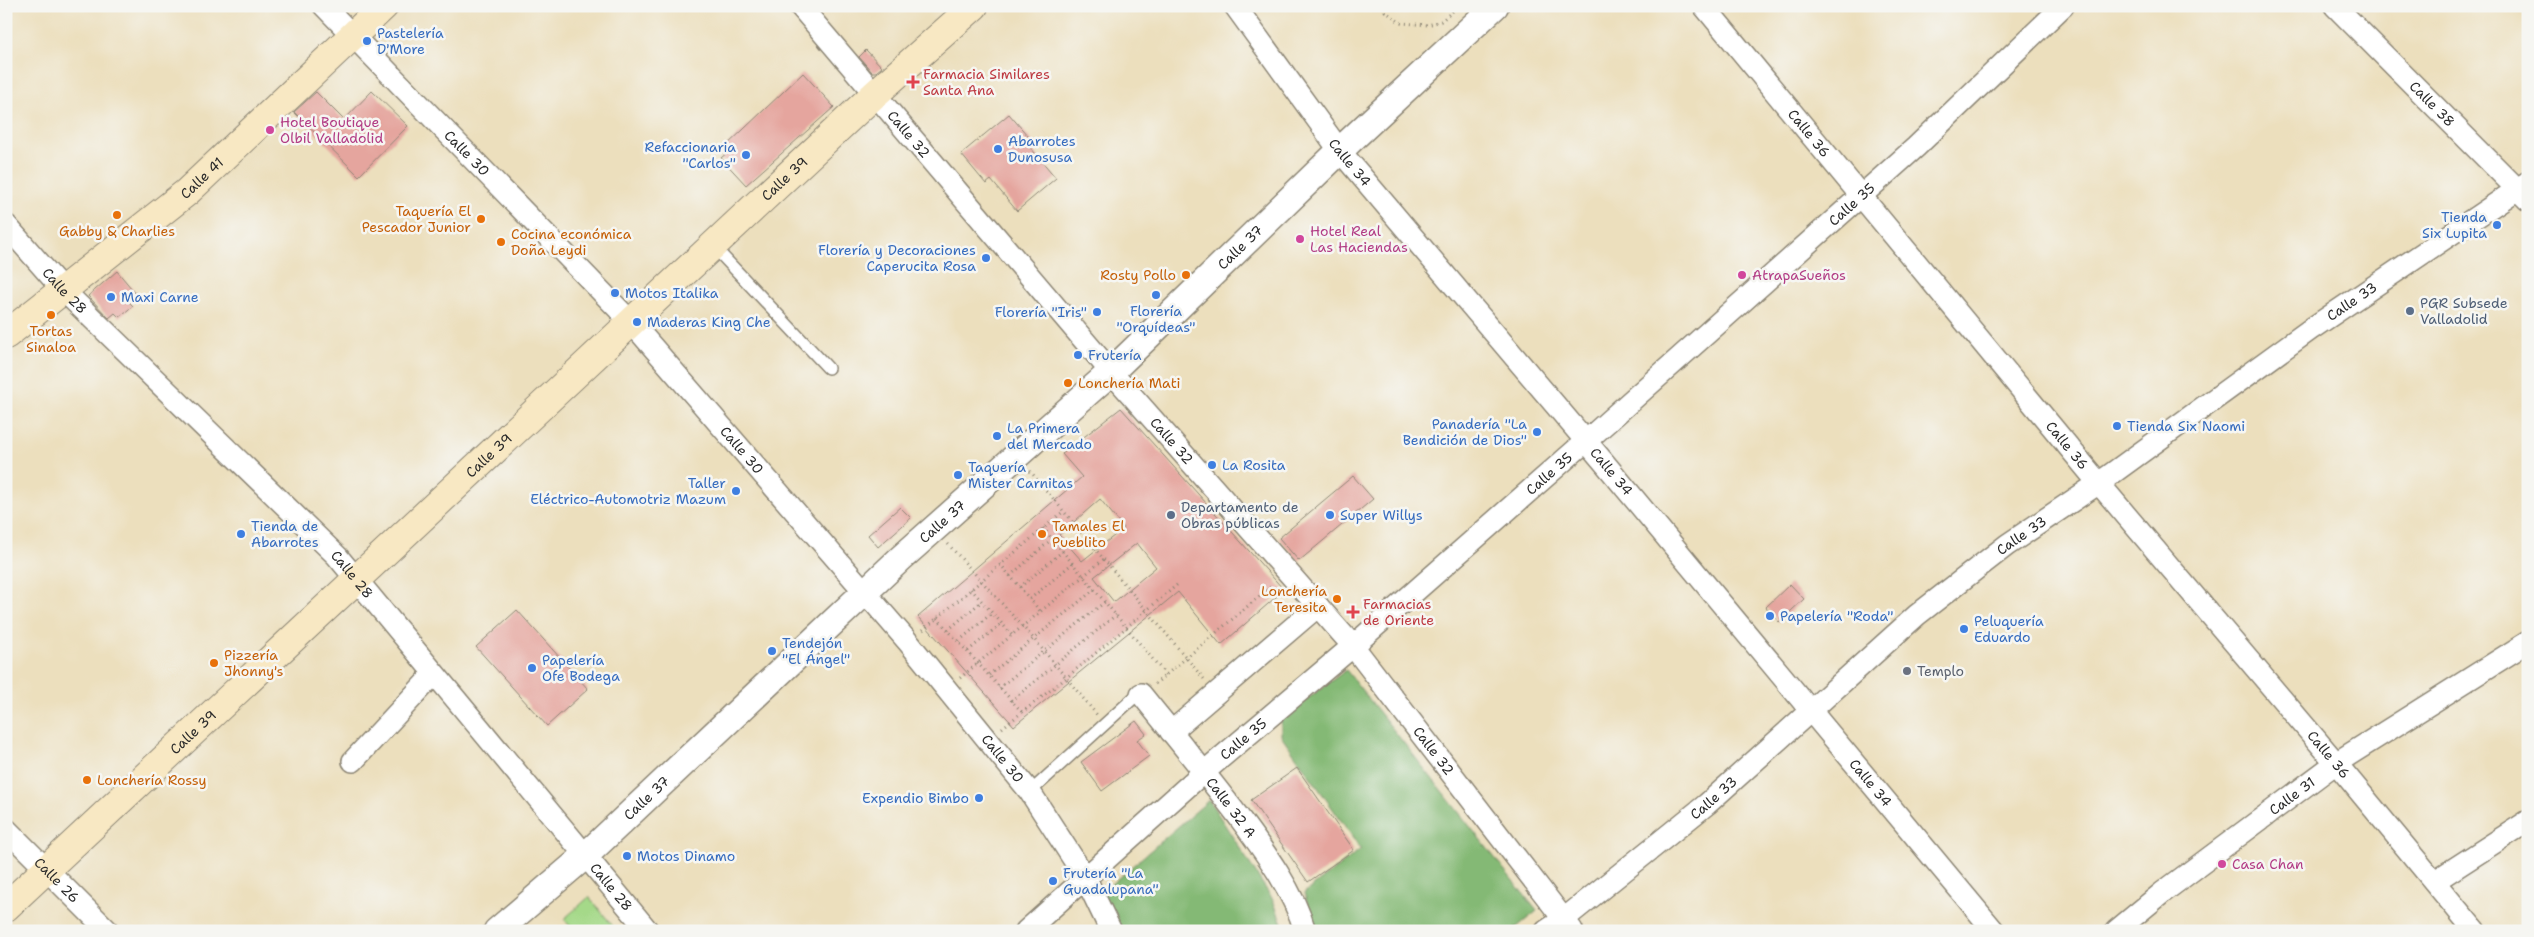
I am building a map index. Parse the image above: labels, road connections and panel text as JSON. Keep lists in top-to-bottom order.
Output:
{
  "streets": {
    "main road": ["Calle 41", "Calle 39"],
    "street": [
      "Calle 38",
      "Calle 32",
      "Calle 36",
      "Calle 30",
      "Calle 34",
      "Calle 35",
      "Calle 37",
      "Calle 28",
      "Calle 33",
      "Calle 31",
      "Calle 32 A",
      "Calle 26"
    ]
  },
  "crossings": [
    ["Calle 38", "Calle 33"],
    ["Calle 32", "Calle 39"],
    ["Calle 32", "Calle 35"],
    ["Calle 32", "Calle 37"],
    ["Calle 32", "Calle 33"],
    ["Calle 36", "Calle 35"],
    ["Calle 36", "Calle 33"],
    ["Calle 36", "Calle 31"],
    ["Calle 30", "Calle 41"],
    ["Calle 30", "Calle 39"],
    ["Calle 30", "Calle 35"],
    ["Calle 30", "Calle 37"],
    ["Calle 34", "Calle 35"],
    ["Calle 34", "Calle 37"],
    ["Calle 34", "Calle 33"],
    ["Calle 41", "Calle 28"],
    ["Calle 39", "Calle 28"],
    ["Calle 39", "Calle 26"],
    ["Calle 35", "Calle 32 A"],
    ["Calle 37", "Calle 28"]
  ],
  "places": {
    "other": [
      "Pastelería D'More",
      "Hotel Boutique Olbil Valladolid",
      "Abarrotes Dunosusa",
      "Refaccionaria \"Carlos\"",
      "Gabby & Charlies",
      "Taquería El Pescador Junior",
      "Tienda Six Lupita",
      "Hotel Real Las Haciendas",
      "Cocina económica Doña Leydi",
      "Florería y Decoraciones Caperucita Rosa",
      "Rosty Pollo",
      "AtrapaSueños",
      "Motos Italika",
      "Florería \"Orquídeas\"",
      "Maxi Carne",
      "PGR Subsede Valladolid",
      "Florería \"Iris\"",
      "Tortas Sinaloa",
      "Maderas King Che",
      "Frutería",
      "Lonchería Mati",
      "Tienda Six Naomi",
      "Panadería \"La Bendición de Dios\"",
      "La Primera del Mercado",
      "La Rosita",
      "Taquería Mister Carnitas",
      "Taller Eléctrico-Automotriz Mazum",
      "Departamento de Obras públicas",
      "Super Willys",
      "Tienda de Abarrotes",
      "Tamales El Pueblito",
      "Lonchería Teresita",
      "Papelería \"Roda\"",
      "Peluquería Eduardo",
      "Tendejón \"El Ángel\"",
      "Pizzería Jhonny's",
      "Papelería Ofe Bodega",
      "Templo",
      "Lonchería Rossy",
      "Expendio Bimbo",
      "Motos Dinamo",
      "Casa Chan",
      "Frutería \"La Guadalupana\""
    ],
    "health": ["Farmacia Similares Santa Ana", "Farmacias de Oriente"]
  }
}
